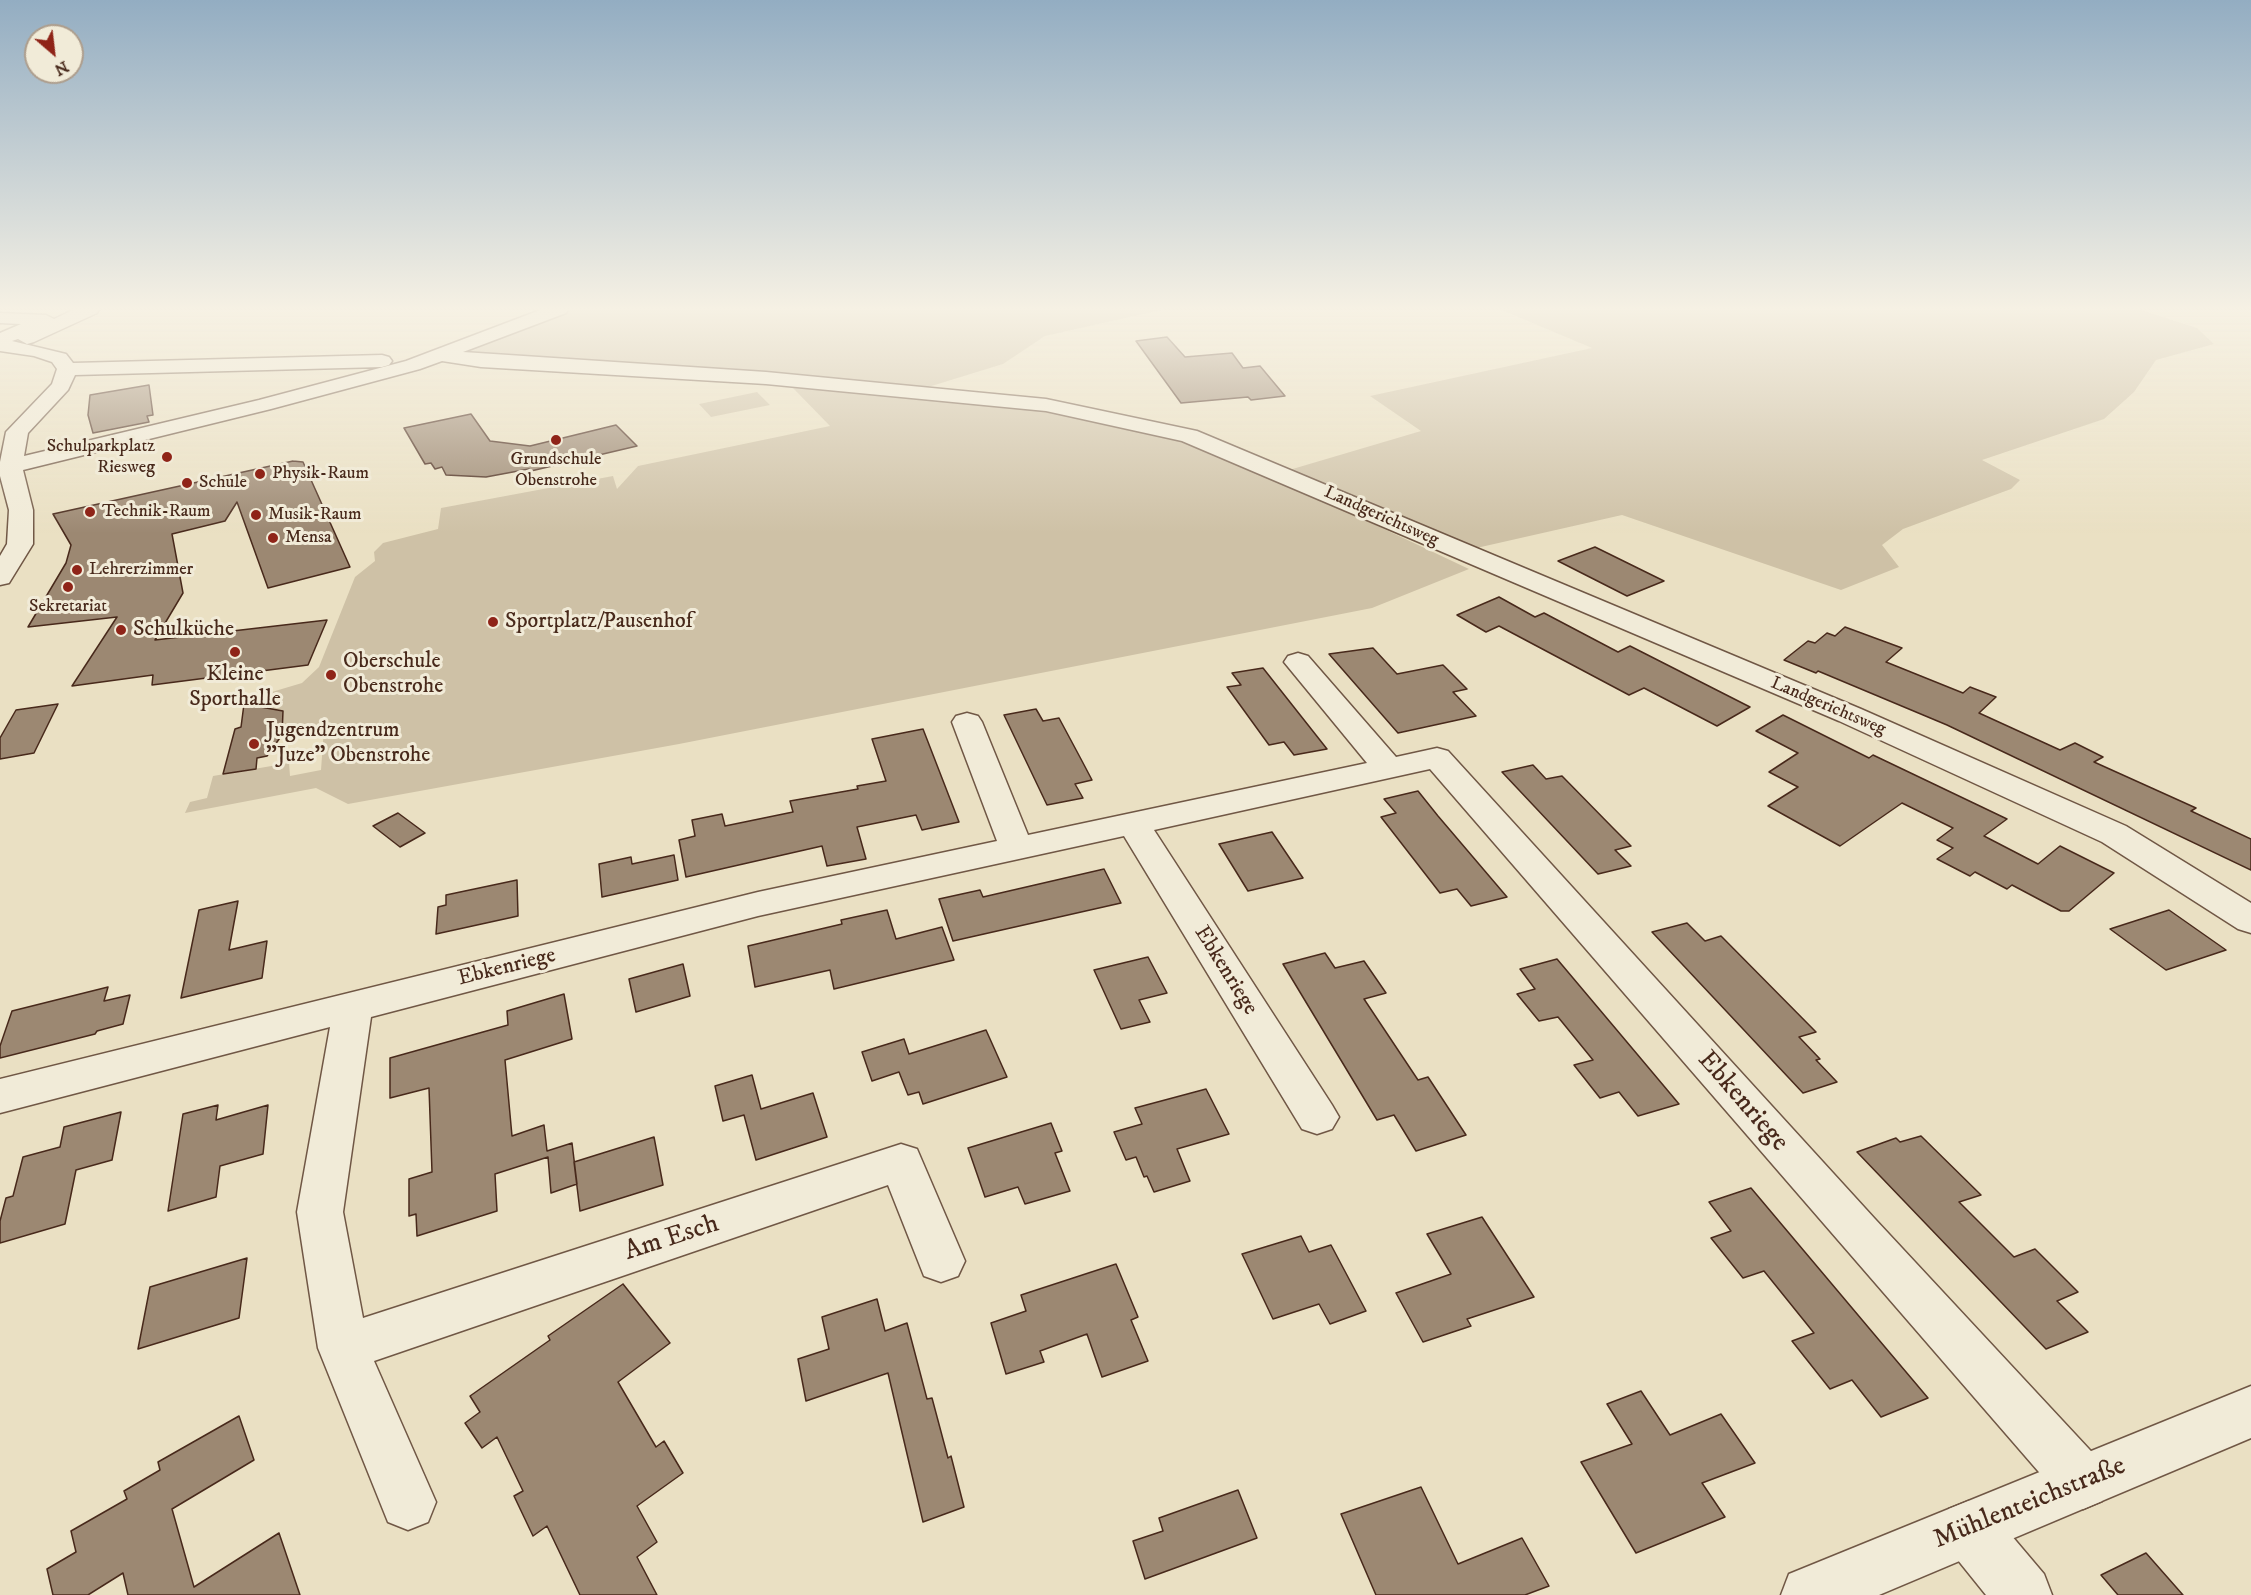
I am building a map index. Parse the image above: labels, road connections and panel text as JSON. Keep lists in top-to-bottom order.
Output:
{
  "streets": {
    "street": [
      "Landgerichtsweg",
      "Ebkenriege",
      "Am Esch",
      "Mühlenteichstraße"
    ]
  },
  "crossings": [
    ["Ebkenriege", "Mühlenteichstraße"]
  ],
  "places": [
    "Grundschule Obenstrohe",
    "Schulparkplatz Riesweg",
    "Physik-Raum",
    "Schule",
    "Technik-Raum",
    "Musik-Raum",
    "Mensa",
    "Lehrerzimmer",
    "Sekretariat",
    "Sportplatz/Pausenhof",
    "Schulküche",
    "Kleine Sporthalle",
    "Oberschule Obenstrohe",
    "Jugendzentrum \"Juze\" Obenstrohe"
  ],
  "north": "bottom right"
}
